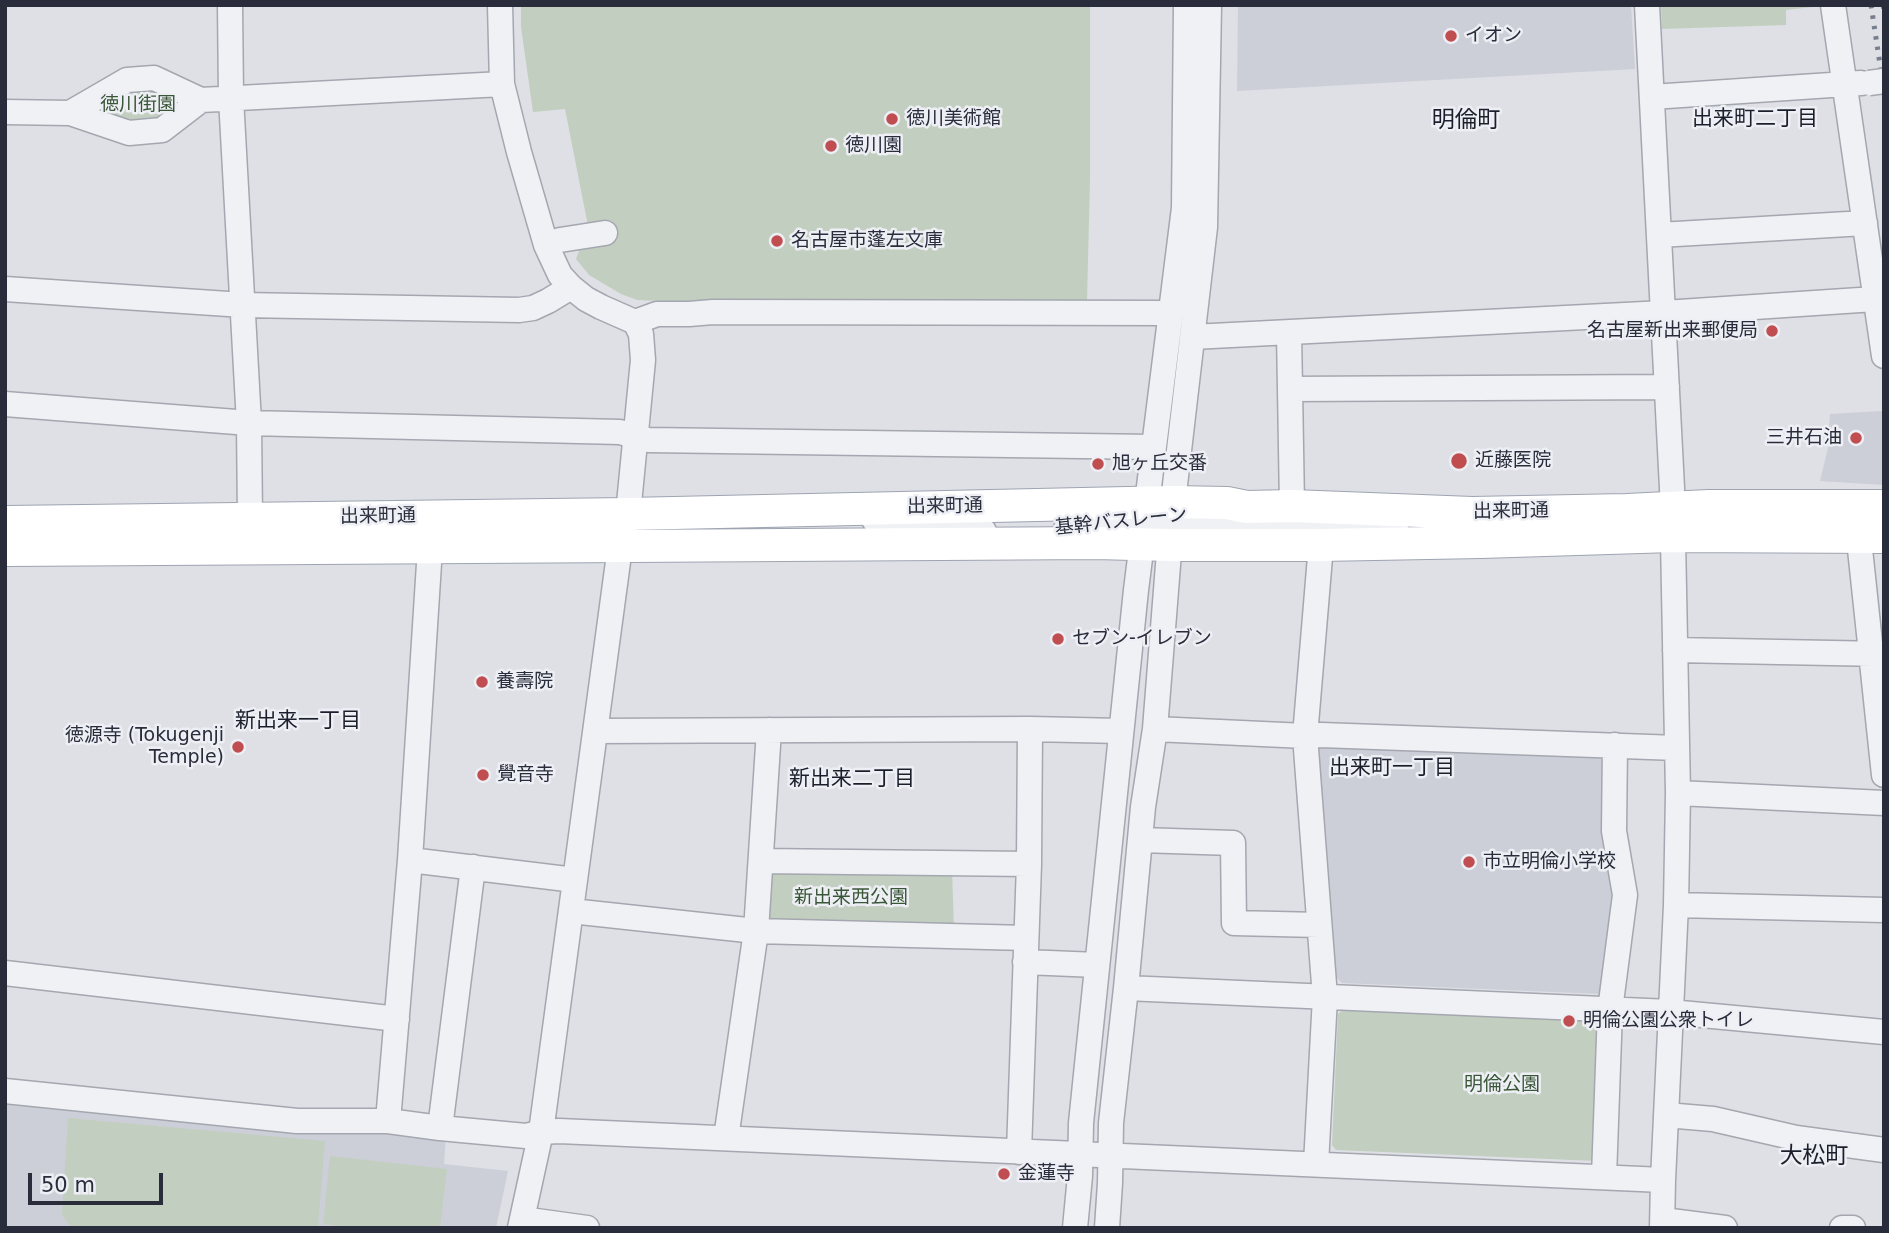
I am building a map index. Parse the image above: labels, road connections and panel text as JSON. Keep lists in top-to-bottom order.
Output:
{
  "streets": {
    "main road": ["出来町通"],
    "street": ["基幹バスレーン"]
  },
  "crossings": [
    ["出来町通", "基幹バスレーン"]
  ],
  "districts": [
    "出来町二丁目",
    "明倫町",
    "新出来一丁目",
    "出来町一丁目",
    "新出来二丁目",
    "大松町"
  ],
  "parks": ["徳川街園", "新出来西公園", "明倫公園"],
  "places": [
    "イオン",
    "徳川美術館",
    "徳川園",
    "名古屋市蓬左文庫",
    "名古屋新出来郵便局",
    "三井石油",
    "近藤医院",
    "旭ヶ丘交番",
    "セブン-イレブン",
    "養壽院",
    "徳源寺 (Tokugenji Temple)",
    "覺音寺",
    "市立明倫小学校",
    "明倫公園公衆トイレ",
    "金蓮寺"
  ],
  "scale_bar": "50 m"
}
